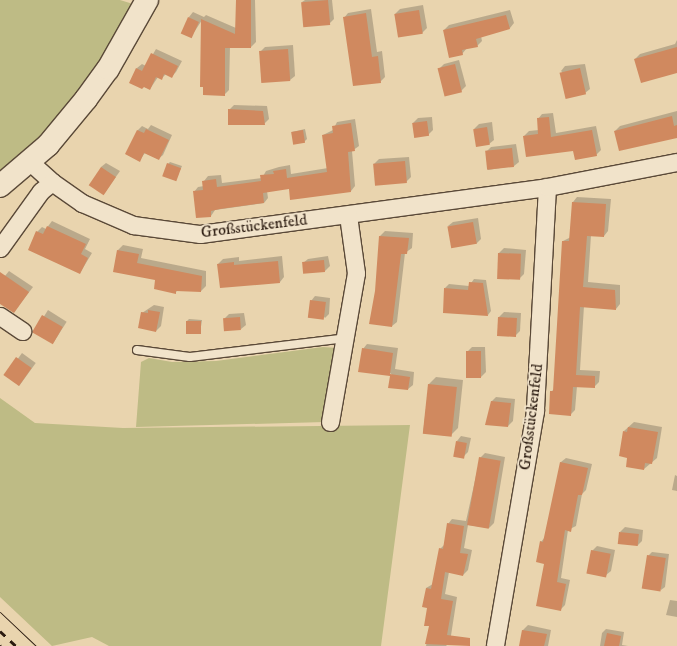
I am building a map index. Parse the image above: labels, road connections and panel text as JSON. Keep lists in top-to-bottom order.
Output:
{
  "streets": {
    "street": ["Großstückenfeld"]
  }
}
